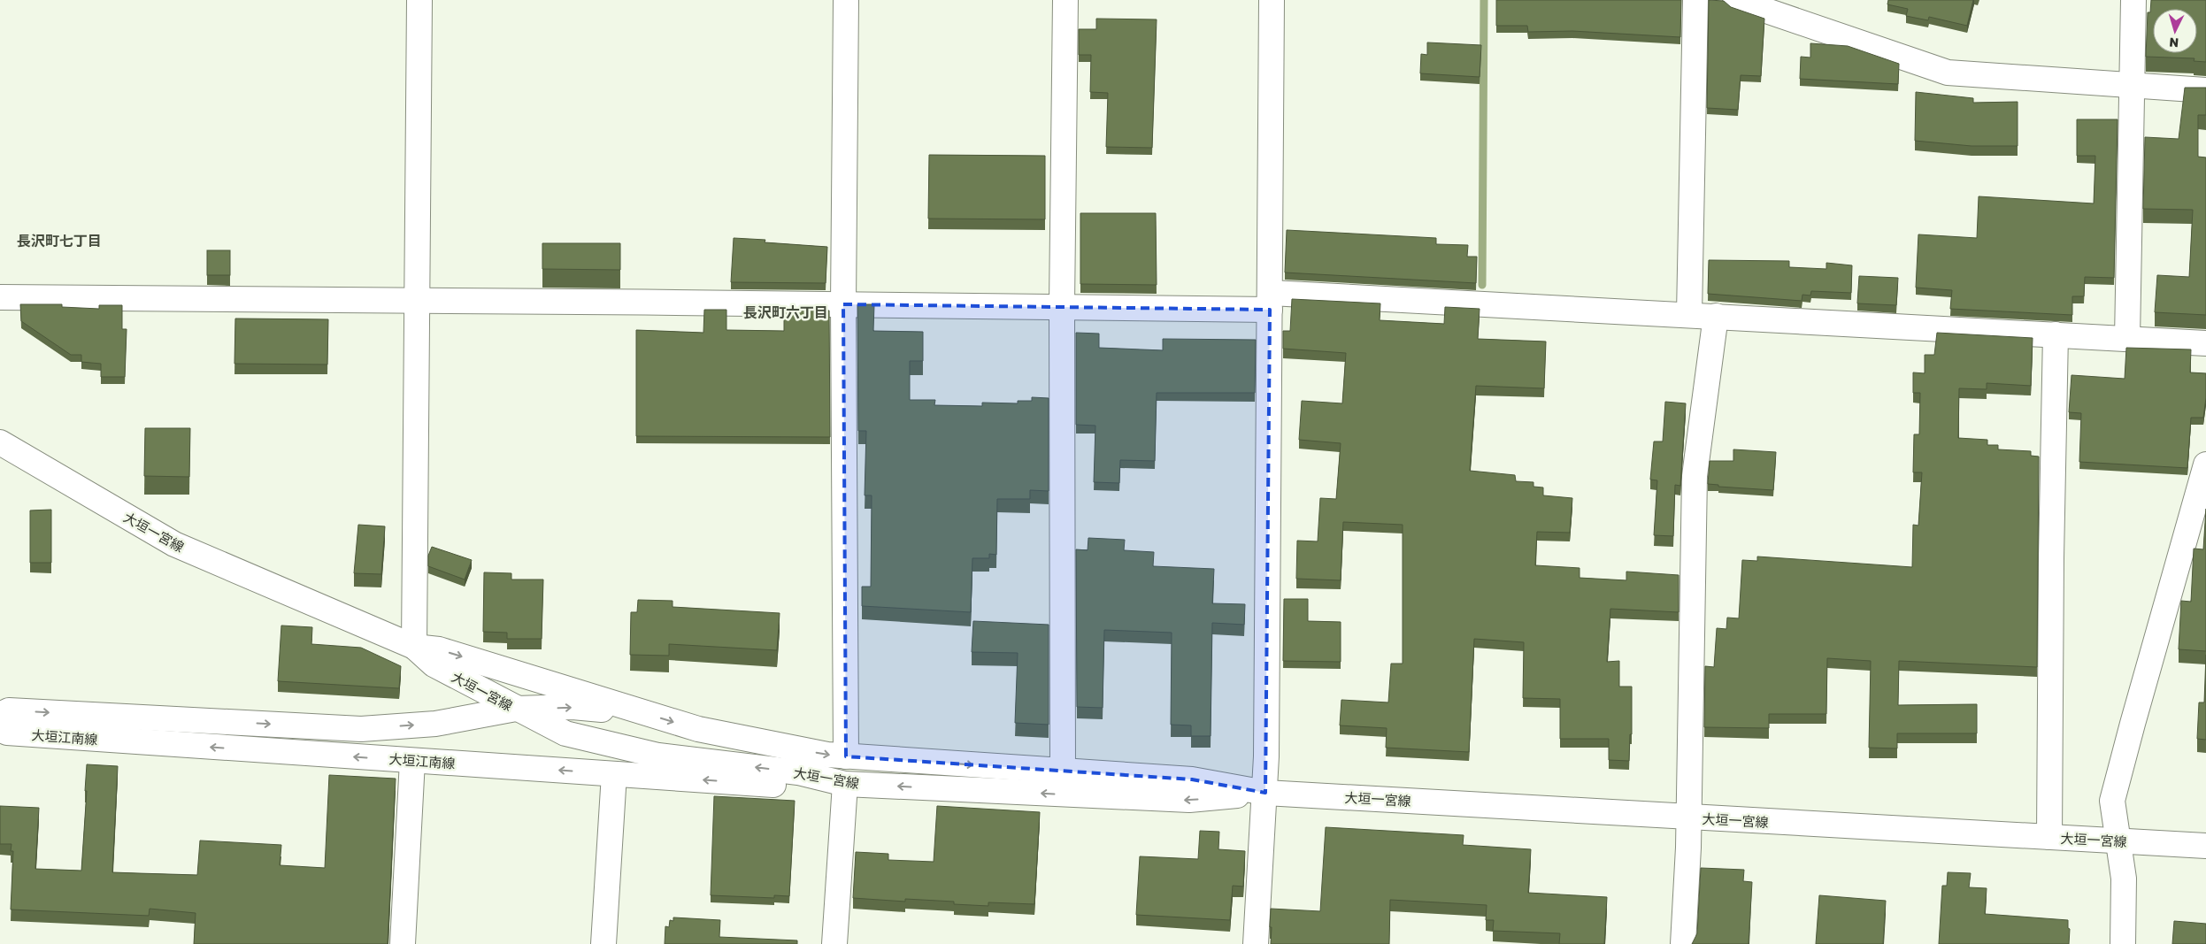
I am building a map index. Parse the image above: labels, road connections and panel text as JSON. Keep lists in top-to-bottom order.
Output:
{
  "streets": {
    "street": ["大垣一宮線", "大垣江南線"]
  },
  "crossings": [
    ["大垣一宮線", "大垣江南線"]
  ],
  "districts": ["長沢町七丁目", "長沢町六丁目"],
  "north": "bottom"
}
